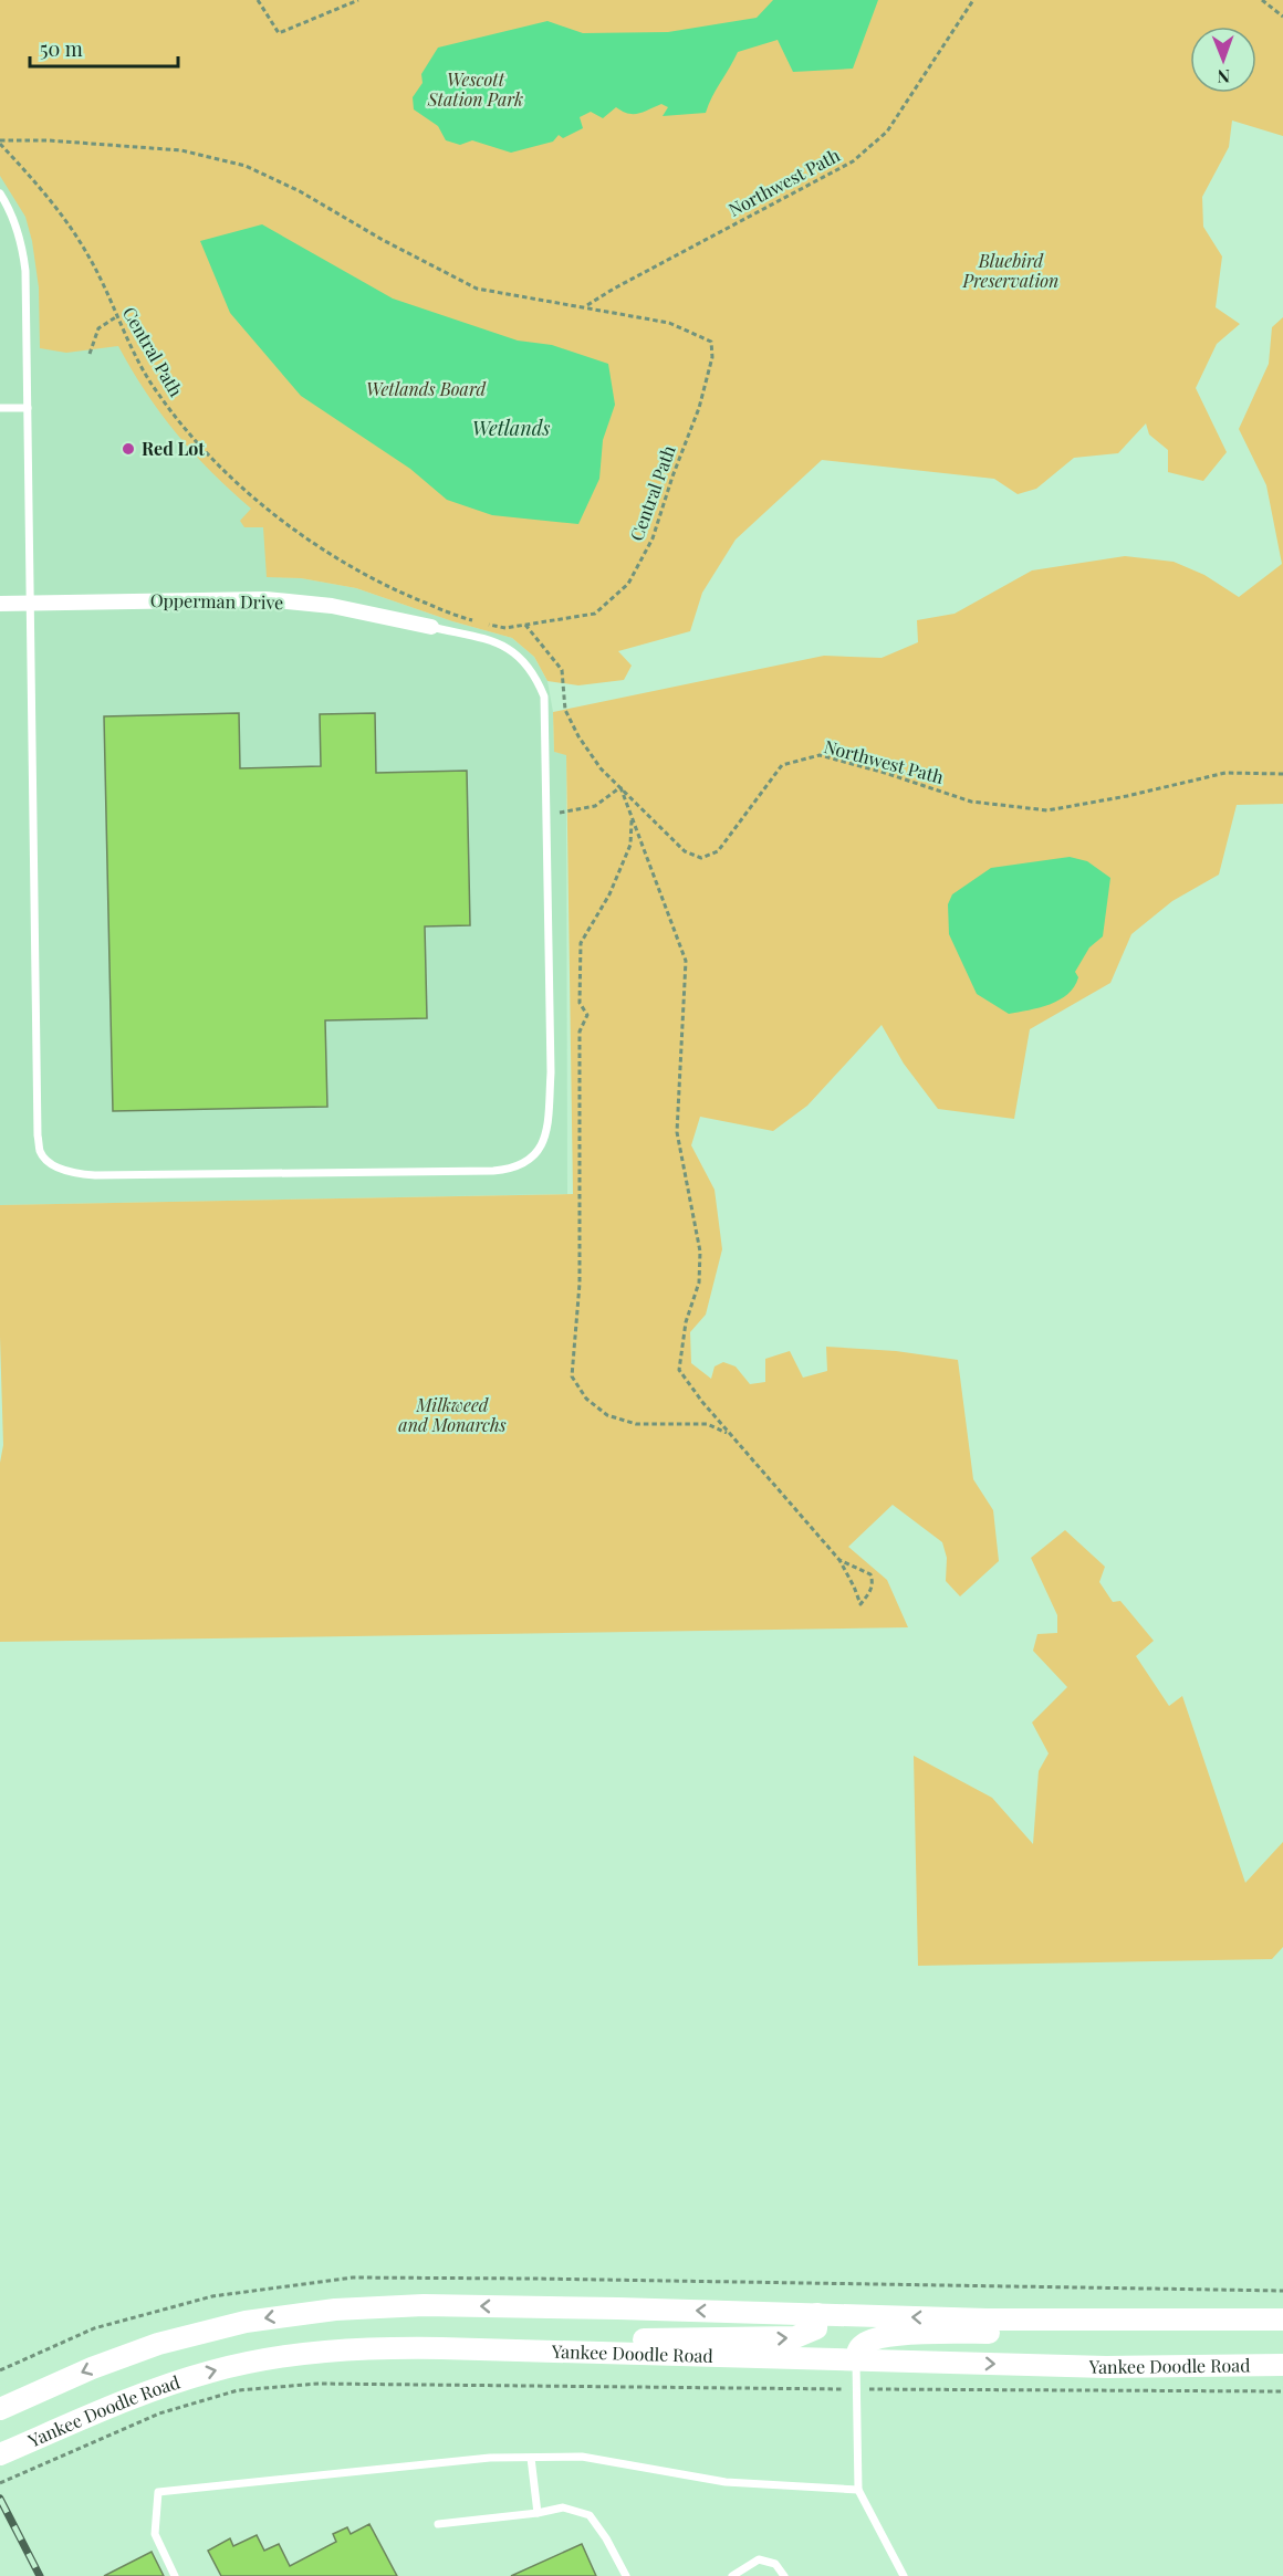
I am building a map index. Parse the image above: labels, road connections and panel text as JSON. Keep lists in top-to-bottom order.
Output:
{
  "streets": {
    "main road": ["Yankee Doodle Road"],
    "street": ["Opperman Drive"],
    "path": ["Northwest Path", "Central Path"]
  },
  "crossings": [
    ["Northwest Path", "Central Path"]
  ],
  "water": ["Wetlands"],
  "parks": [
    "Wescott Station Park",
    "Bluebird Preservation",
    "Wetlands Board",
    "Milkweed and Monarchs"
  ],
  "places": ["Red Lot"],
  "scale_bar": "50 m",
  "north": "bottom"
}
